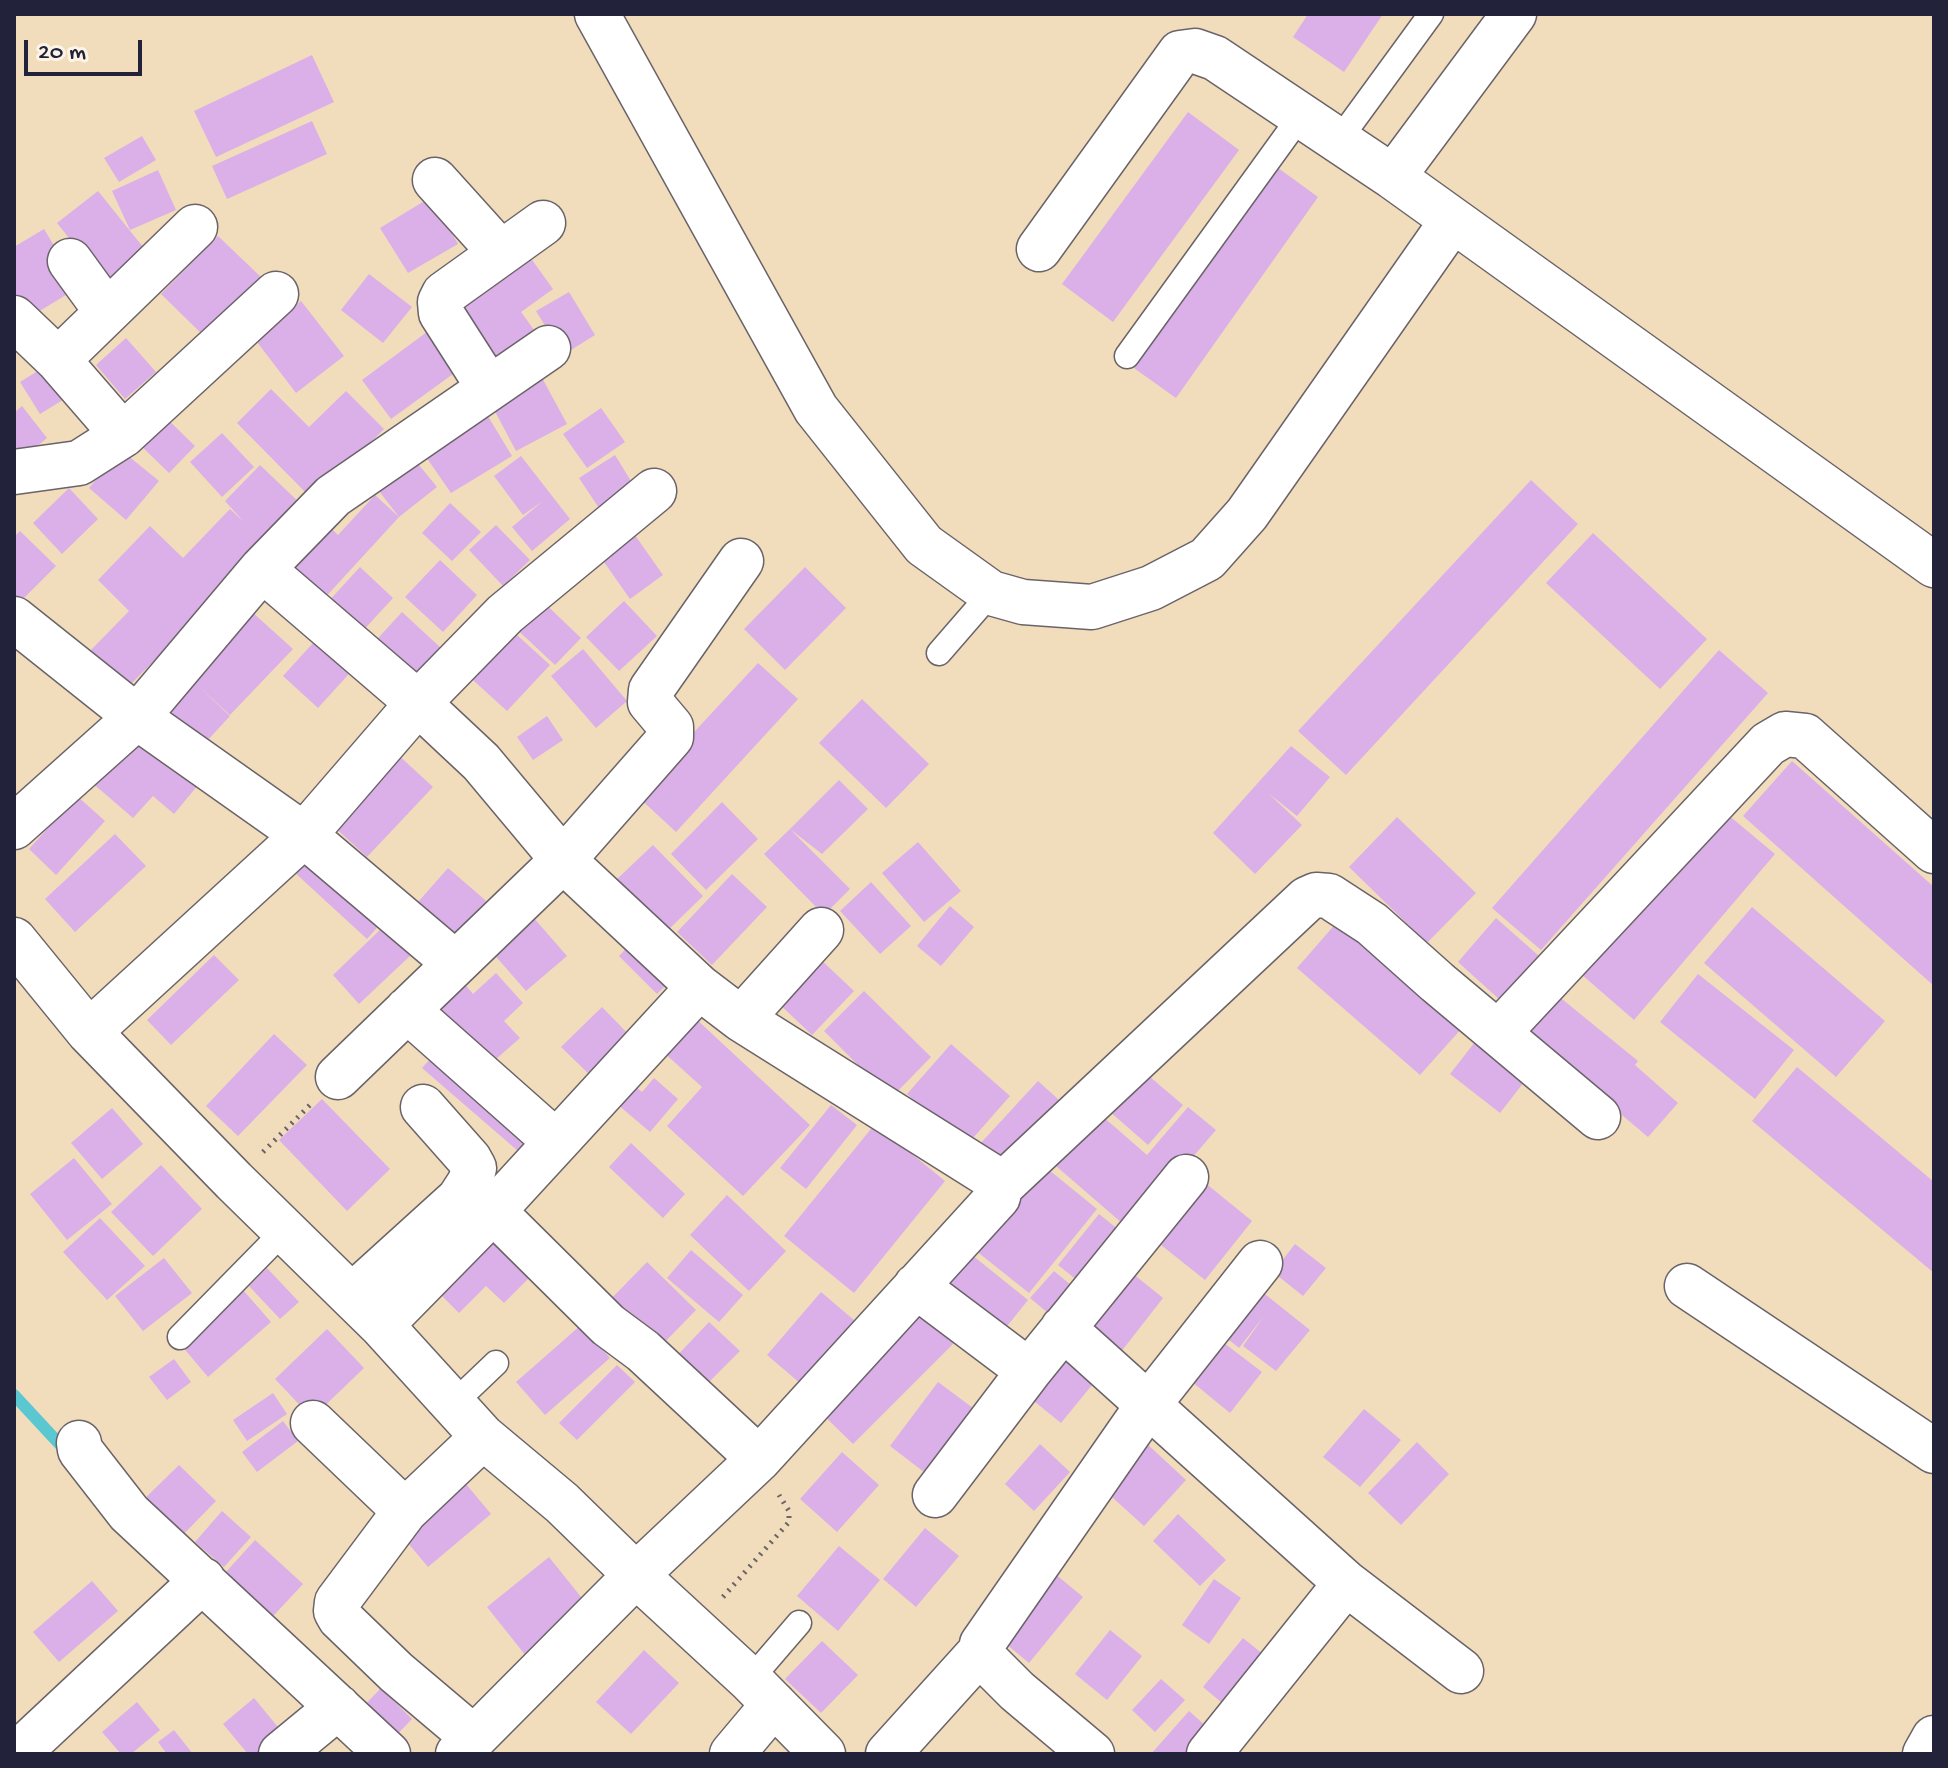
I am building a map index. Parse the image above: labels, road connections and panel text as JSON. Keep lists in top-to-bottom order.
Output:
{
  "scale_bar": "20 m"
}
